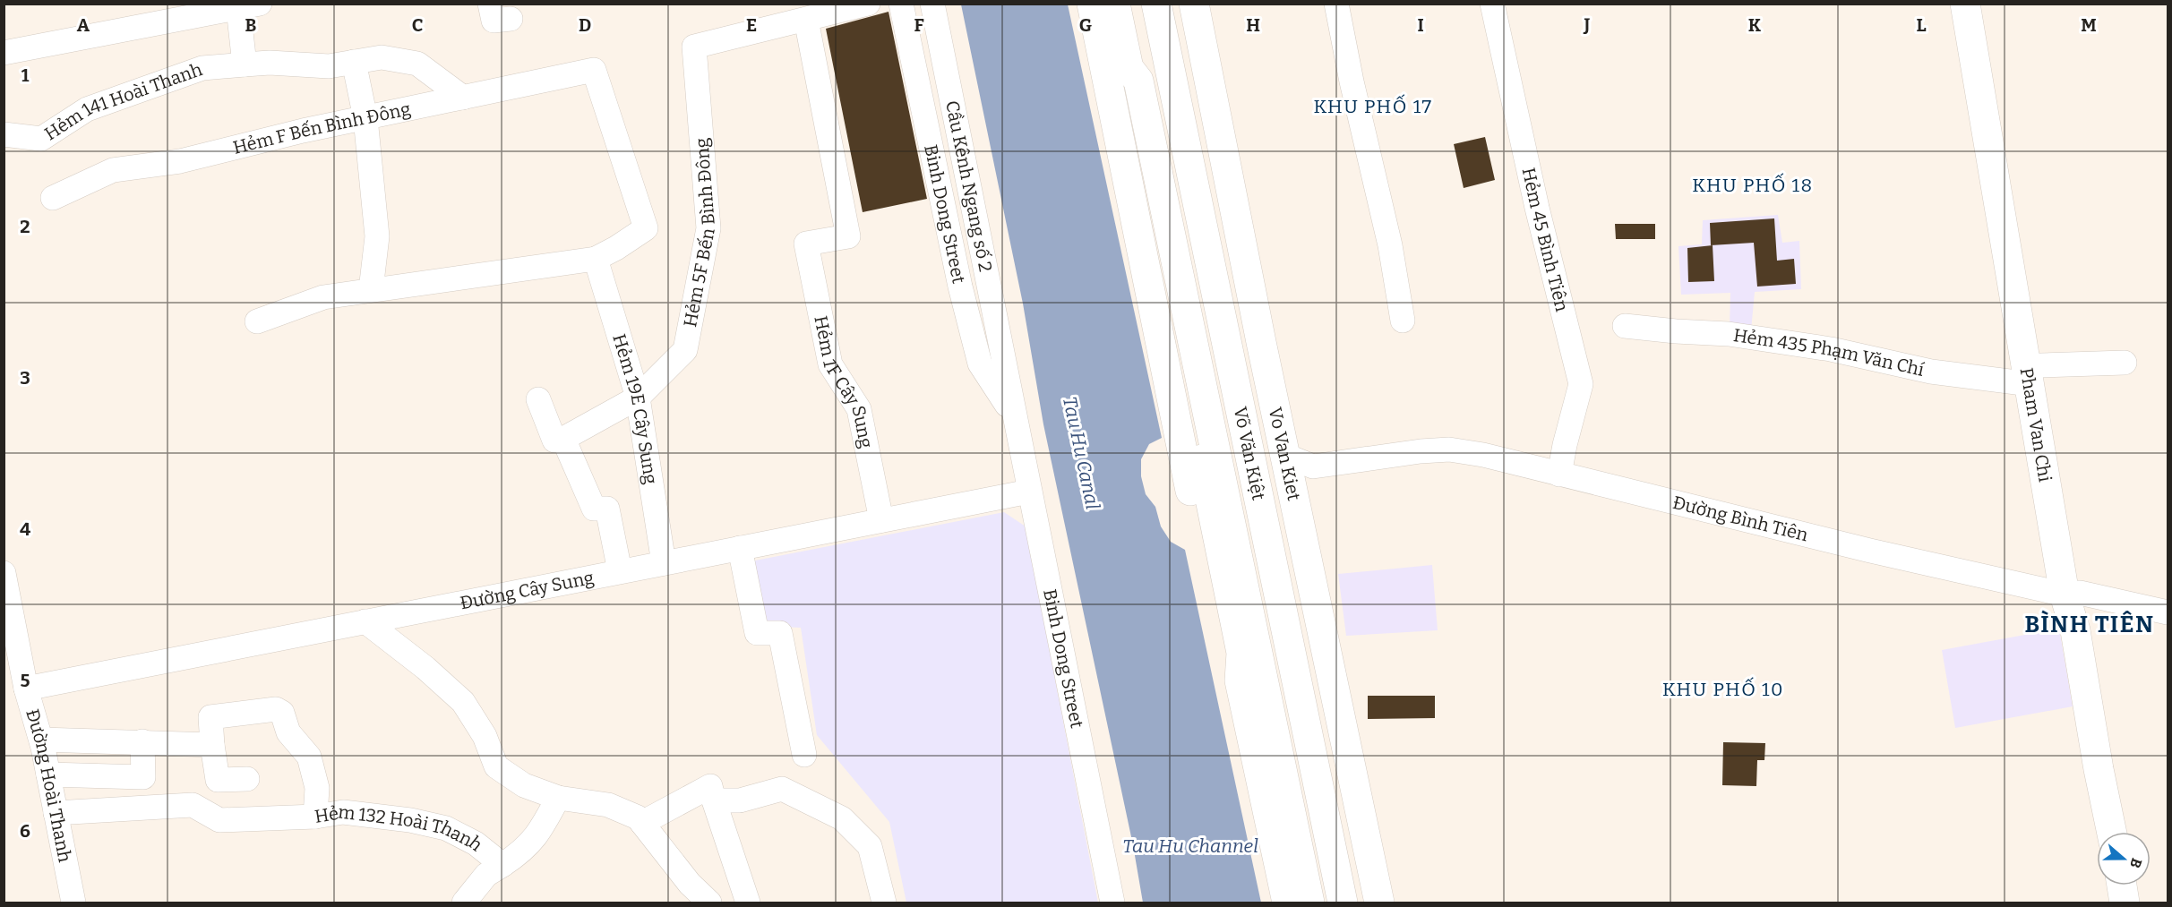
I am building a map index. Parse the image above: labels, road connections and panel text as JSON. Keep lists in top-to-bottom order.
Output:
{
  "streets": {
    "main road": ["Pham Van Chi", "Võ Văn Kiệt", "Vo Van Kiet"],
    "street": [
      "Hẻm 141 Hoài Thanh",
      "Hẻm F Bến Bình Đông",
      "Cầu Kênh Ngang số 2",
      "Binh Dong Street",
      "Hẻm 5F Bến Bình Đông",
      "Hẻm 45 Bình Tiên",
      "Hẻm 435 Phạm Văn Chí",
      "Hẻm 1F Cây Sung",
      "Hẻm 19E Cây Sung",
      "Đường Bình Tiên",
      "Đường Cây Sung",
      "Đường Hoài Thanh",
      "Hẻm 132 Hoài Thanh"
    ]
  },
  "crossings": [
    ["Hẻm 141 Hoài Thanh", "Hẻm F Bến Bình Đông"],
    ["Hẻm F Bến Bình Đông", "Hẻm 19E Cây Sung"],
    ["Cầu Kênh Ngang số 2", "Binh Dong Street"],
    ["Binh Dong Street", "Đường Cây Sung"],
    ["Hẻm 5F Bến Bình Đông", "Hẻm 1F Cây Sung"],
    ["Hẻm 5F Bến Bình Đông", "Hẻm 19E Cây Sung"],
    ["Hẻm 45 Bình Tiên", "Đường Bình Tiên"],
    ["Hẻm 435 Phạm Văn Chí", "Pham Van Chi"],
    ["Hẻm 1F Cây Sung", "Đường Cây Sung"],
    ["Hẻm 19E Cây Sung", "Đường Cây Sung"],
    ["Pham Van Chi", "Đường Bình Tiên"],
    ["Vo Van Kiet", "Đường Bình Tiên"],
    ["Đường Cây Sung", "Đường Hoài Thanh"]
  ],
  "districts": [
    "KHU PHỐ 17",
    "KHU PHỐ 18",
    "BÌNH TIÊN",
    "KHU PHỐ 10"
  ],
  "water": ["Tau Hu Canal", "Tau Hu Channel"],
  "north": "right",
  "grid": {
    "columns": [
      "A",
      "B",
      "C",
      "D",
      "E",
      "F",
      "G",
      "H",
      "I",
      "J",
      "K",
      "L",
      "M"
    ],
    "rows": [
      "1",
      "2",
      "3",
      "4",
      "5",
      "6"
    ]
  }
}
